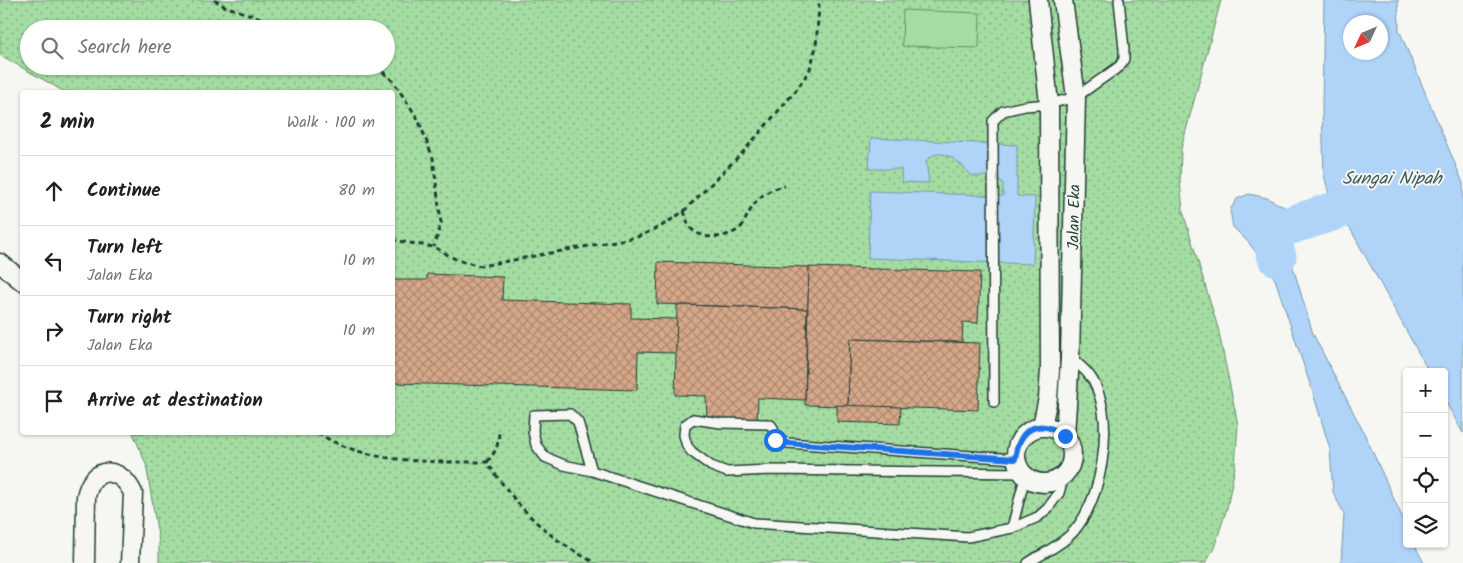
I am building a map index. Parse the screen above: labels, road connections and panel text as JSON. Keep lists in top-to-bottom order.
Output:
{
  "streets": {
    "street": ["Jalan Eka"]
  },
  "water": ["Sungai Nipah"],
  "north": "bottom left",
  "page": {
    "search": "Search here",
    "heading": ["2 min", "Walk · 100 m"],
    "list": [
      ["Continue", "80 m"],
      ["Turn left", "Jalan Eka", "10 m"],
      ["Turn right", "Jalan Eka", "10 m"],
      "Arrive at destination"
    ],
    "map_buttons": ["+", "−"]
  }
}
